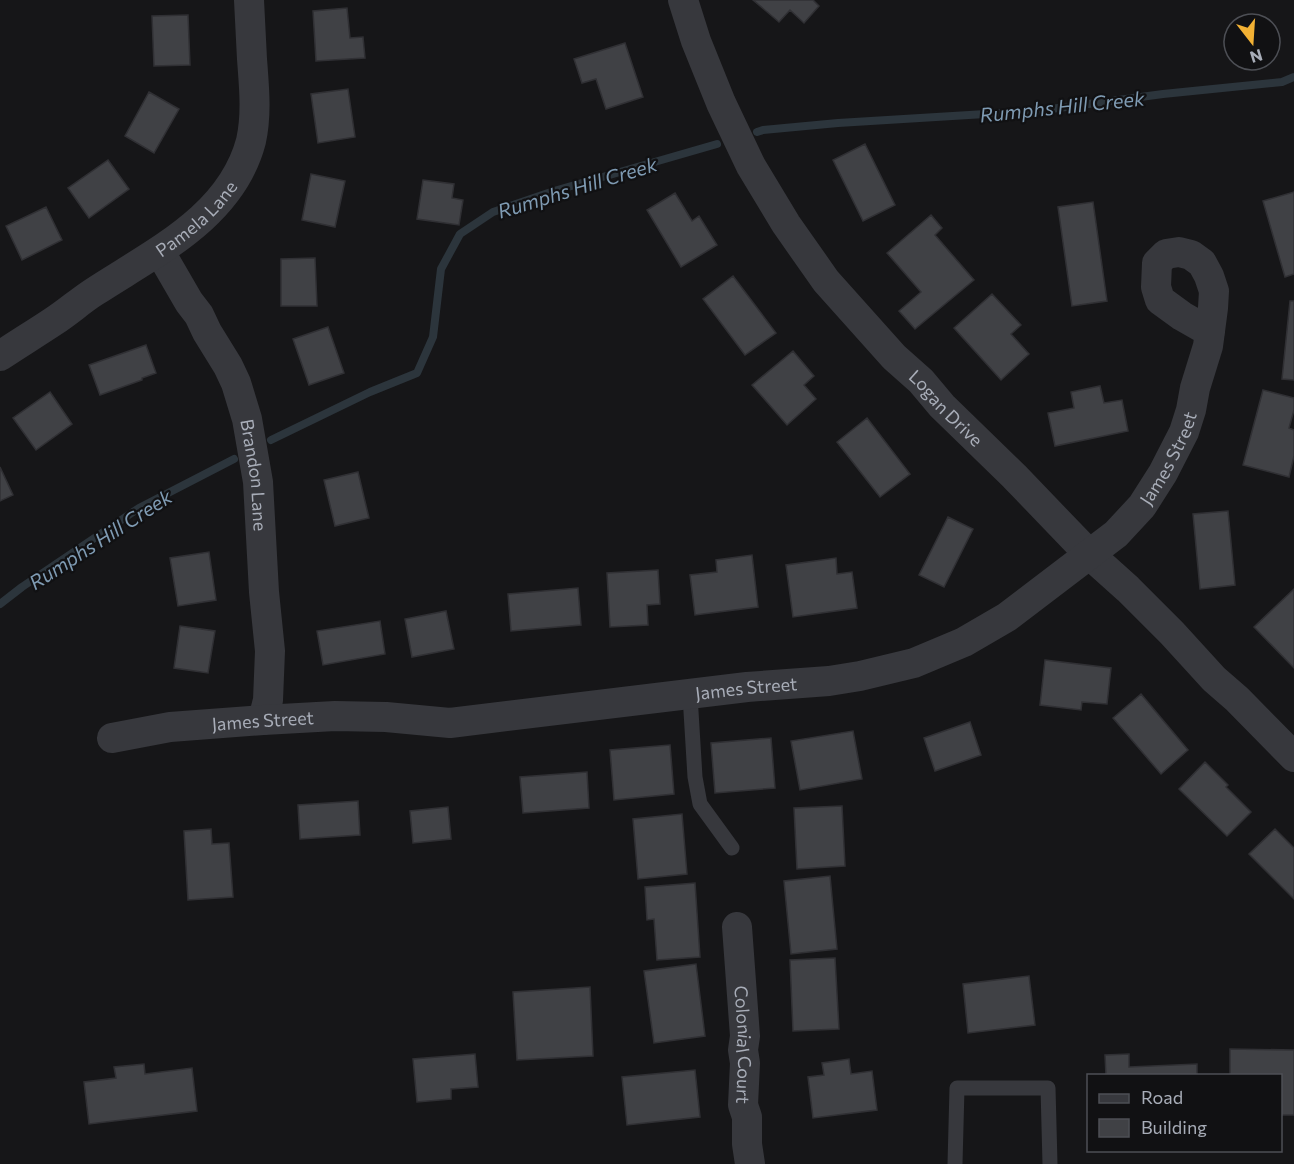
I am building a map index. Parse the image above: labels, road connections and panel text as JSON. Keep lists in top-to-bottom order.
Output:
{
  "streets": {
    "street": [
      "Pamela Lane",
      "Logan Drive",
      "James Street",
      "Brandon Lane",
      "Colonial Court"
    ]
  },
  "crossings": [
    ["Pamela Lane", "Brandon Lane"],
    ["Logan Drive", "James Street"],
    ["James Street", "Brandon Lane"]
  ],
  "water": ["Rumphs Hill Creek"],
  "legend": ["Road", "Building"],
  "north": "bottom"
}
